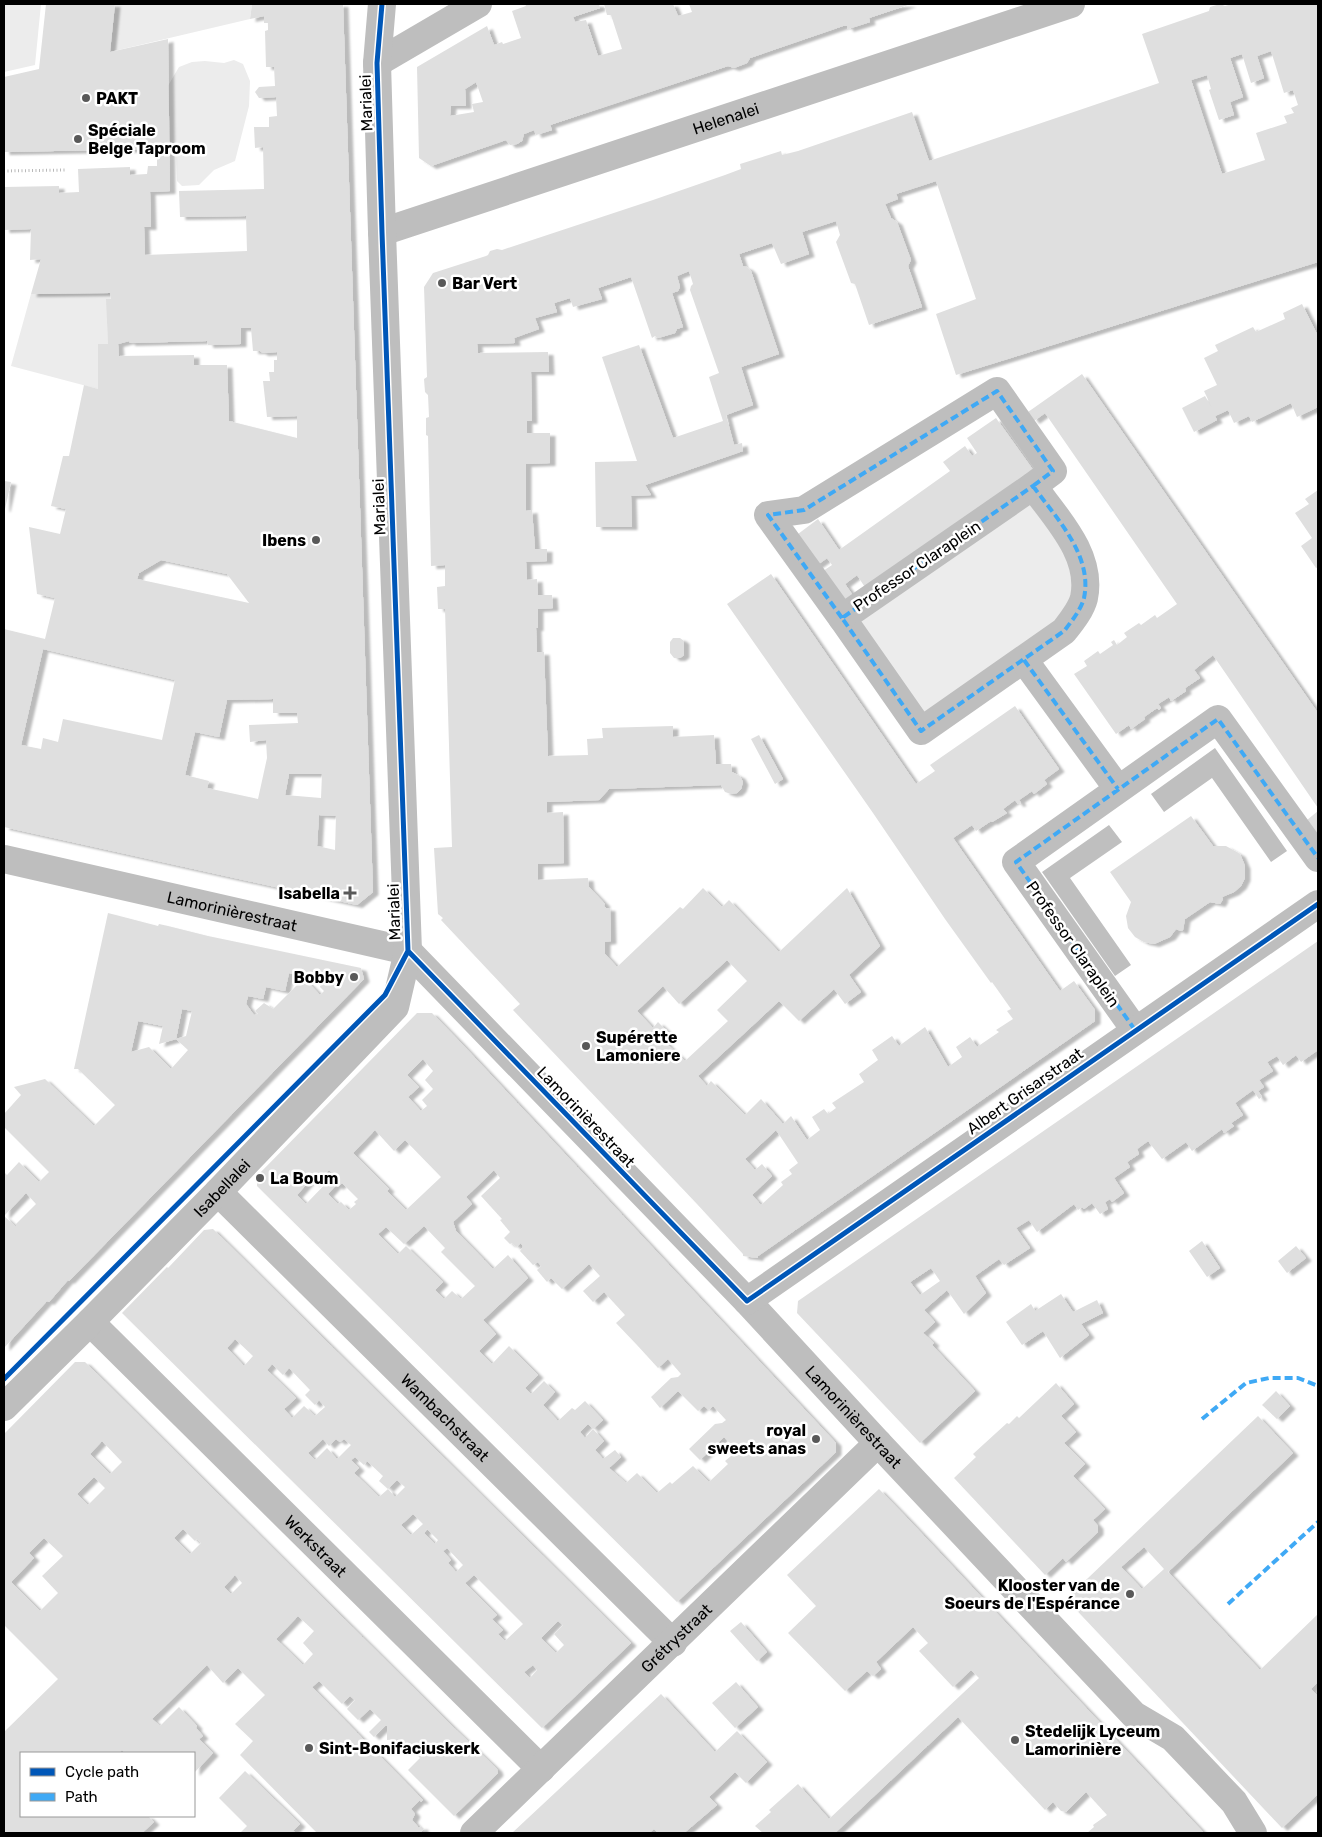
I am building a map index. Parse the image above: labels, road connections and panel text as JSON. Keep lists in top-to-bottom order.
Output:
{
  "streets": {
    "street": [
      "Marialei",
      "Helenalei",
      "Professor Claraplein",
      "Lamorinièrestraat",
      "Albert Grisarstraat",
      "Isabellalei",
      "Wambachstraat",
      "Werkstraat",
      "Grétrystraat"
    ]
  },
  "crossings": [
    ["Marialei", "Helenalei"],
    ["Marialei", "Lamorinièrestraat"],
    ["Marialei", "Isabellalei"],
    ["Professor Claraplein", "Albert Grisarstraat"],
    ["Lamorinièrestraat", "Albert Grisarstraat"],
    ["Lamorinièrestraat", "Isabellalei"],
    ["Lamorinièrestraat", "Grétrystraat"],
    ["Isabellalei", "Wambachstraat"],
    ["Isabellalei", "Werkstraat"],
    ["Wambachstraat", "Grétrystraat"],
    ["Werkstraat", "Grétrystraat"]
  ],
  "places": {
    "other": [
      "PAKT",
      "Spéciale Belge Taproom",
      "Bar Vert",
      "Ibens",
      "Bobby",
      "Supérette Lamoniere",
      "La Boum",
      "royal sweets anas",
      "Klooster van de Soeurs de l'Espérance",
      "Stedelijk Lyceum Lamorinière",
      "Sint-Bonifaciuskerk"
    ],
    "health": ["Isabella"]
  },
  "legend": ["Cycle path", "Path"]
}
